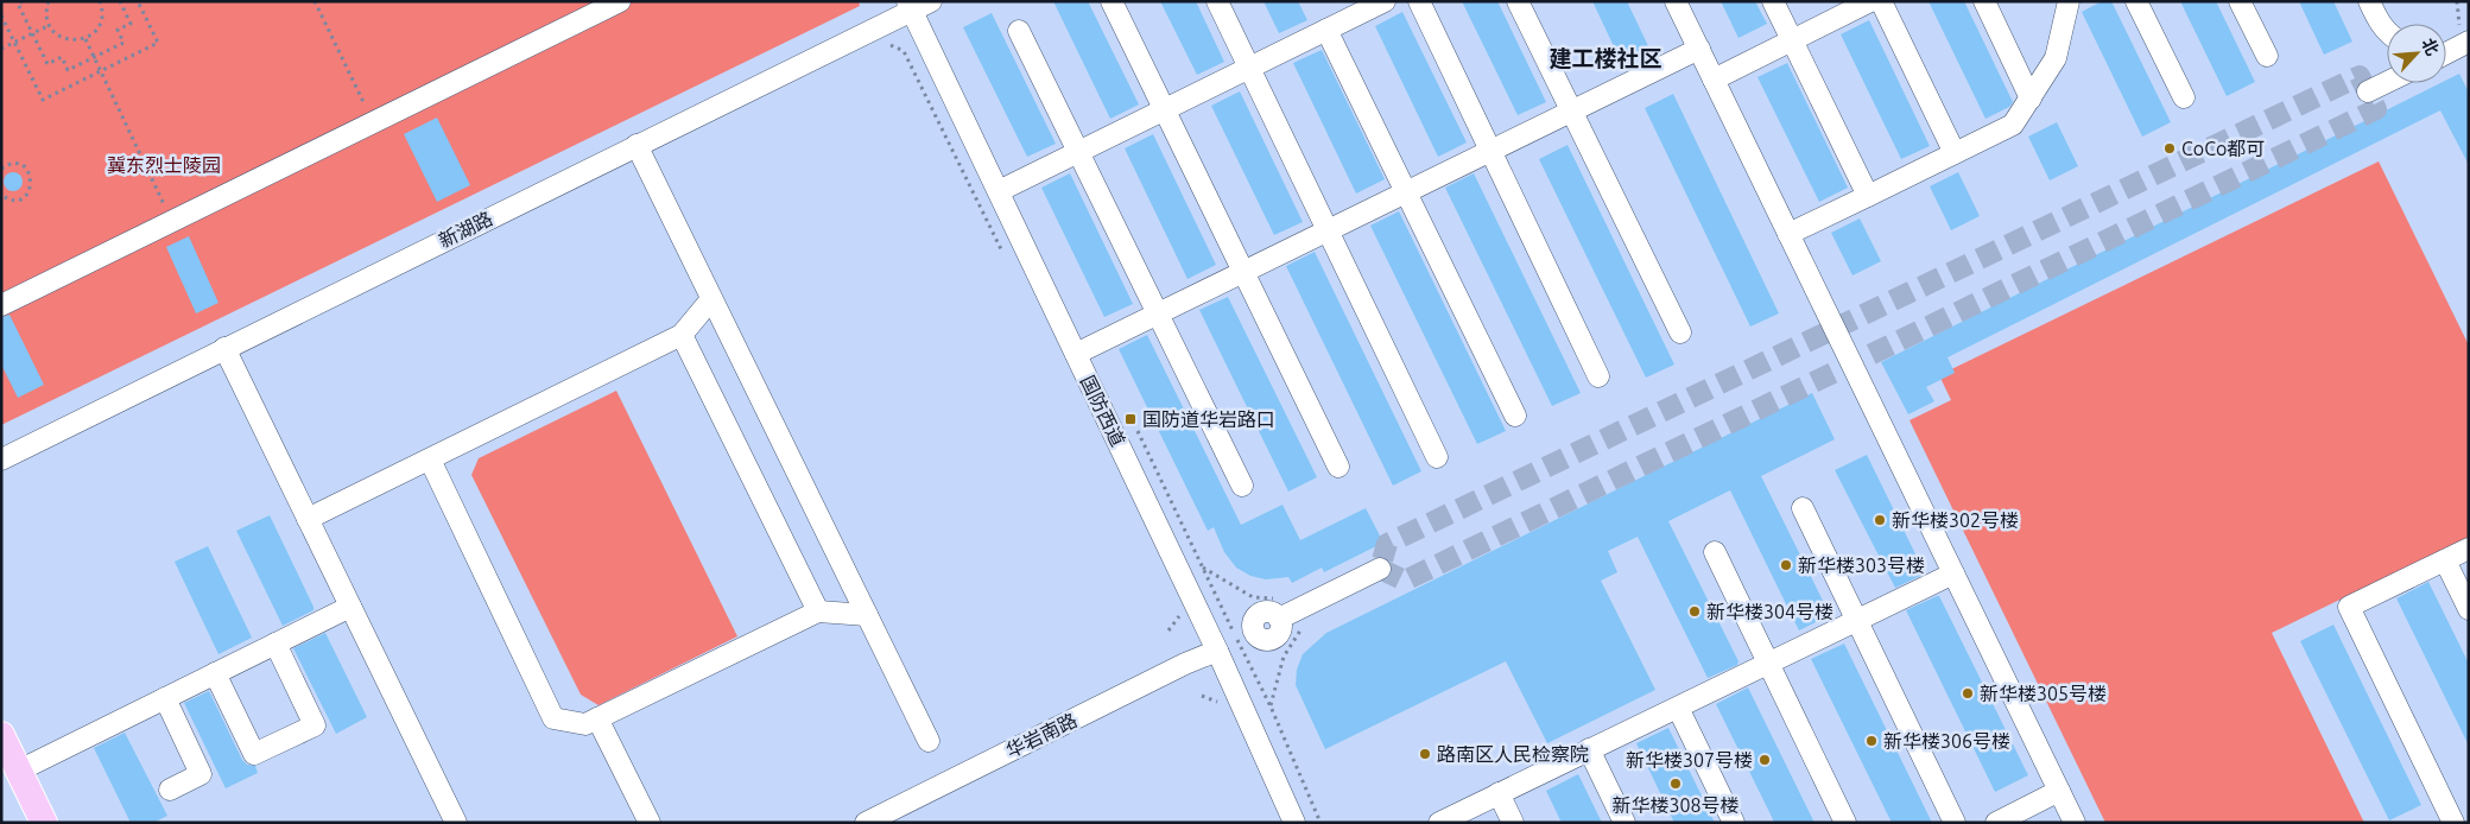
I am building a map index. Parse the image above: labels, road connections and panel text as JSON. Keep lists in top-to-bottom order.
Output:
{
  "streets": {
    "street": ["新湖路", "国防西道", "华岩南路"]
  },
  "crossings": [
    ["新湖路", "国防西道"],
    ["国防西道", "华岩南路"]
  ],
  "districts": ["建工楼社区"],
  "parks": ["冀东烈士陵园"],
  "places": {
    "other": [
      "CoCo都可",
      "新华楼302号楼",
      "新华楼303号楼",
      "新华楼304号楼",
      "新华楼305号楼",
      "新华楼306号楼",
      "路南区人民检察院",
      "新华楼307号楼",
      "新华楼308号楼"
    ],
    "transit": ["国防道华岩路口"]
  },
  "north": "top right"
}
